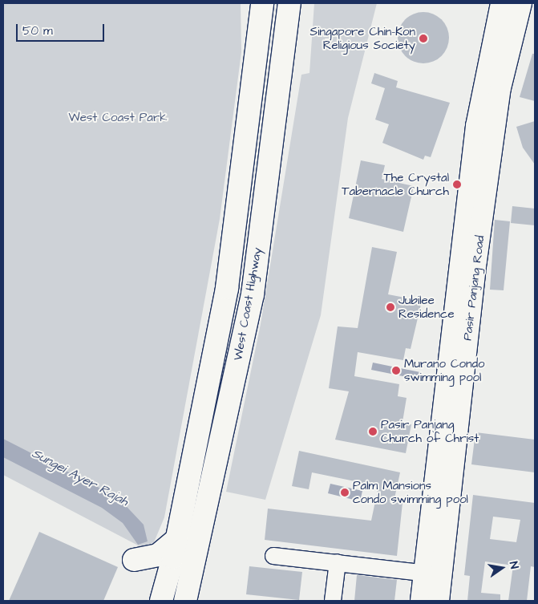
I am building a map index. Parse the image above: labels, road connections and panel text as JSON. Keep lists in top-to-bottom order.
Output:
{
  "streets": {
    "highway": ["West Coast Highway"],
    "main road": ["Pasir Panjang Road"]
  },
  "water": ["Sungei Ayer Rajah"],
  "parks": ["West Coast Park"],
  "places": [
    "Singapore Chin-Kon Religious Society",
    "The Crystal Tabernacle Church",
    "Jubilee Residence",
    "Murano Condo swimming pool",
    "Pasir Panjang Church of Christ",
    "Palm Mansions condo swimming pool"
  ],
  "scale_bar": "50 m",
  "north": "right"
}
